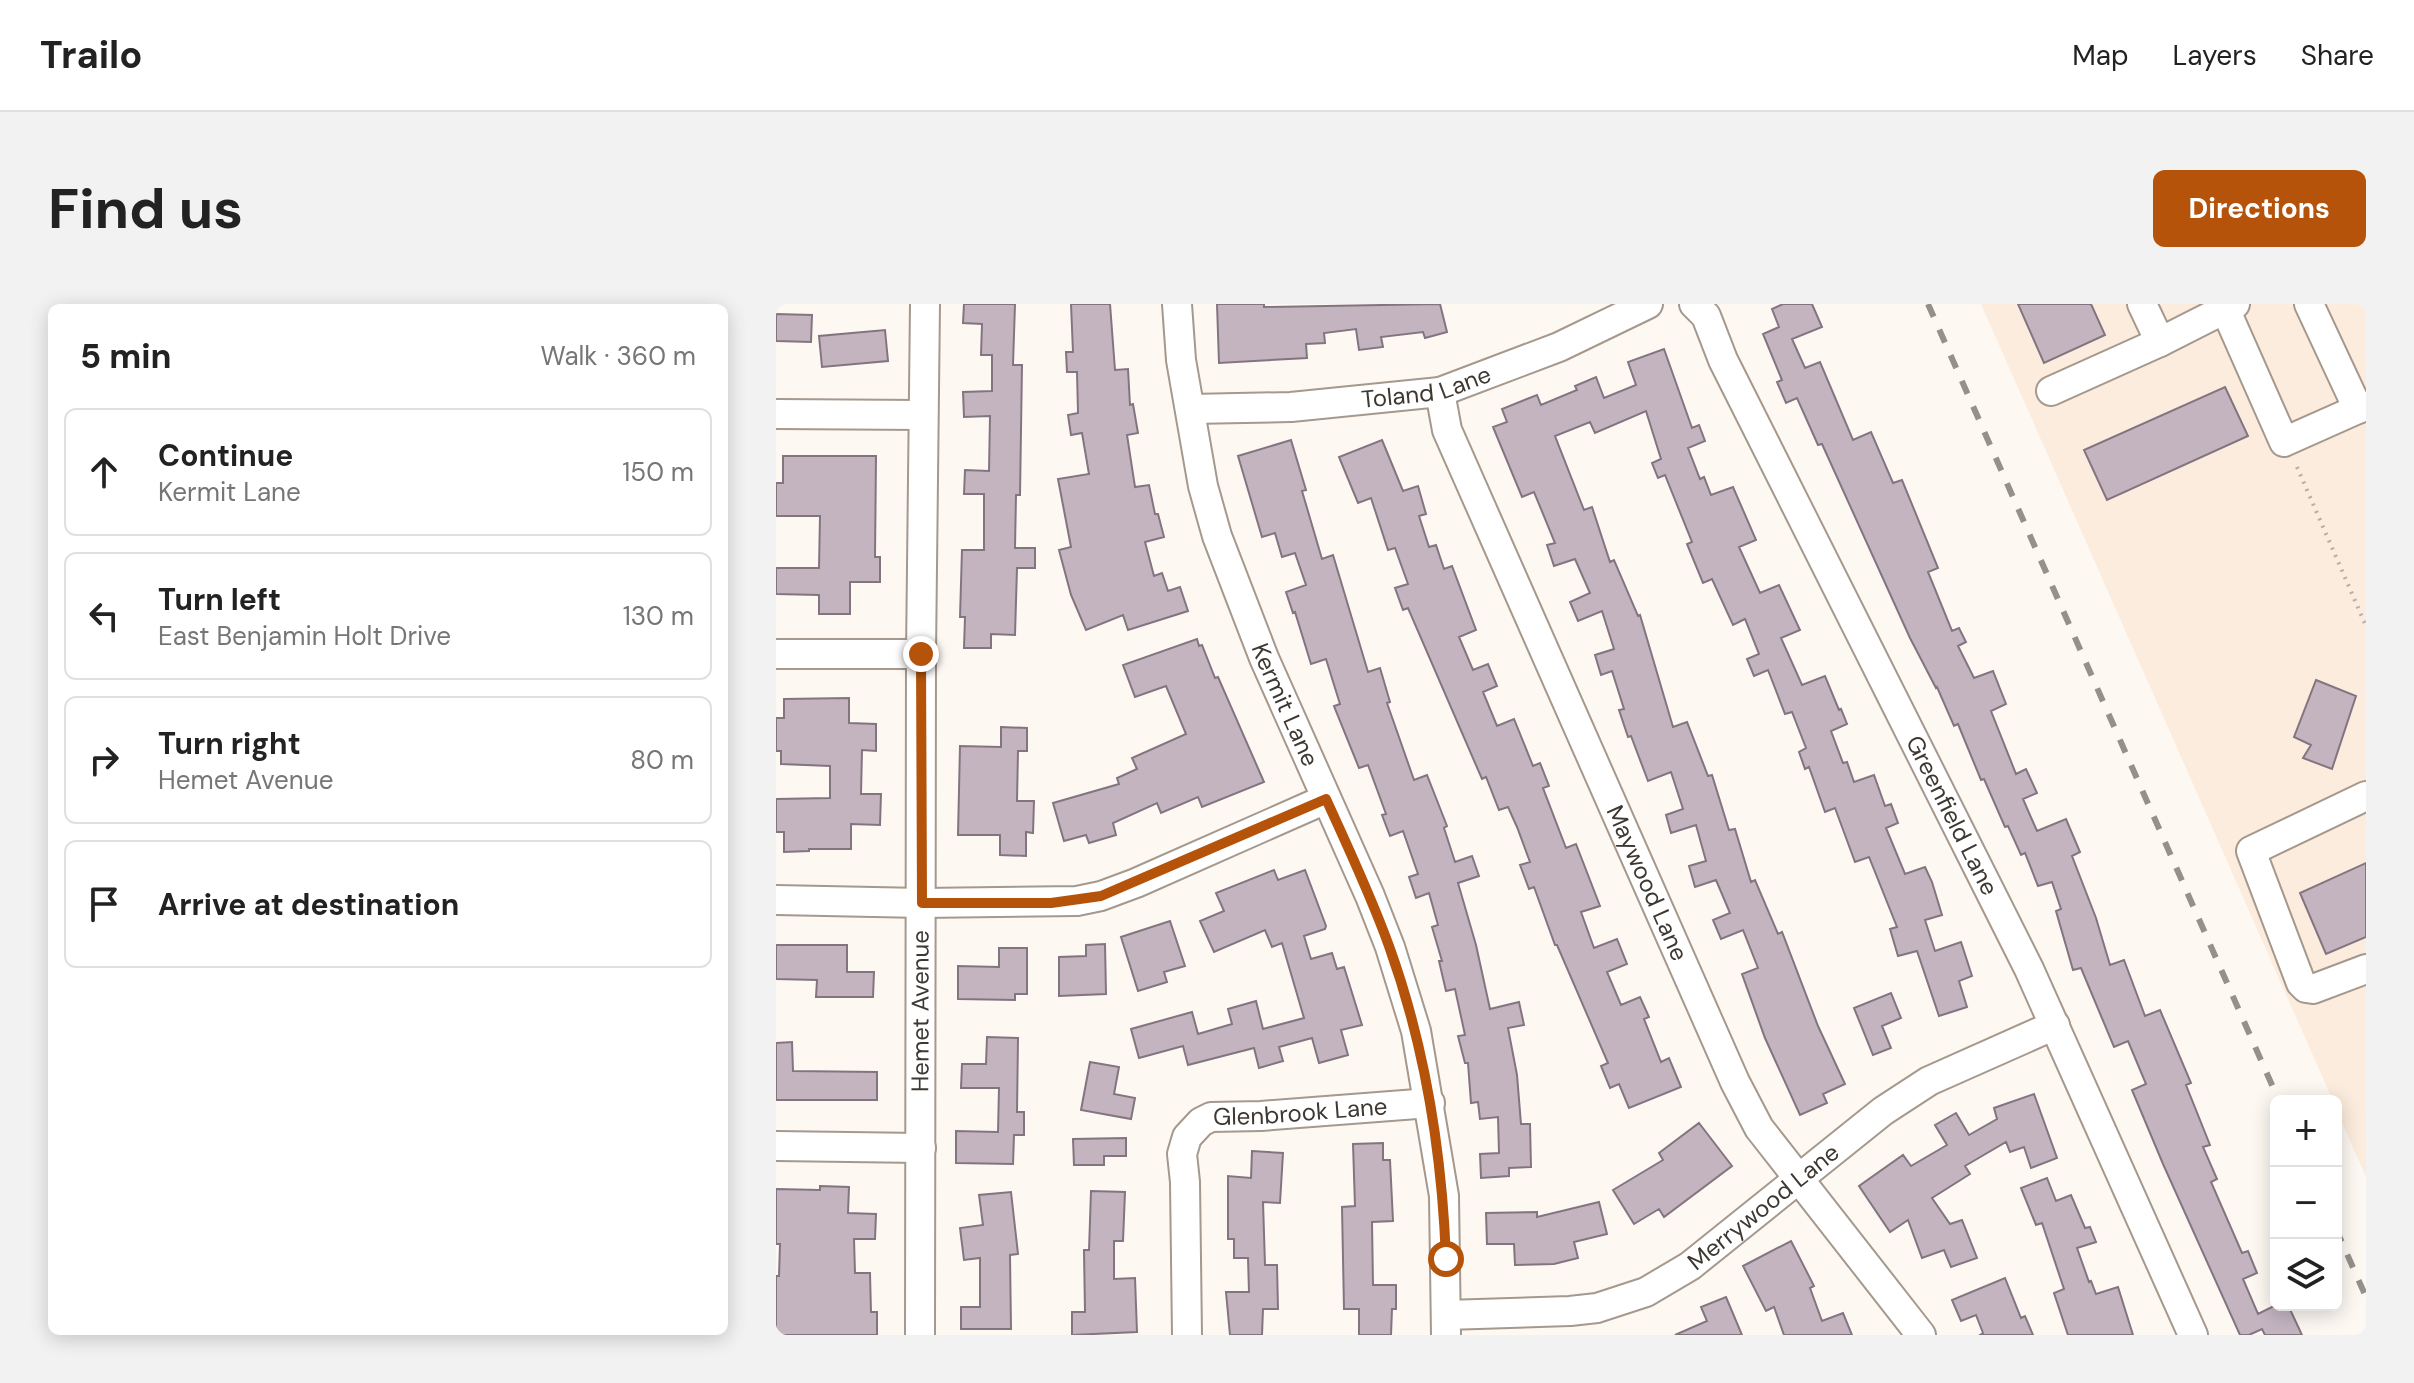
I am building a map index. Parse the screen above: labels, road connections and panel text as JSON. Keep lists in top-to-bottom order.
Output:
{
  "streets": {
    "street": [
      "Toland Lane",
      "Kermit Lane",
      "Greenfield Lane",
      "Maywood Lane",
      "Hemet Avenue",
      "Glenbrook Lane",
      "Merrywood Lane"
    ]
  },
  "crossings": [
    ["Toland Lane", "Kermit Lane"],
    ["Toland Lane", "Maywood Lane"],
    ["Kermit Lane", "Glenbrook Lane"],
    ["Kermit Lane", "Merrywood Lane"],
    ["Greenfield Lane", "Merrywood Lane"],
    ["Maywood Lane", "Merrywood Lane"]
  ],
  "page": {
    "header": "Trailo",
    "nav": ["Map", "Layers", "Share"],
    "buttons": "Directions",
    "title": "Find us",
    "heading": ["5 min", "Walk · 360 m"],
    "list": [
      ["Continue", "Kermit Lane", "150 m"],
      ["Turn left", "East Benjamin Holt Drive", "130 m"],
      ["Turn right", "Hemet Avenue", "80 m"],
      "Arrive at destination"
    ],
    "map_buttons": ["+", "−"]
  }
}
